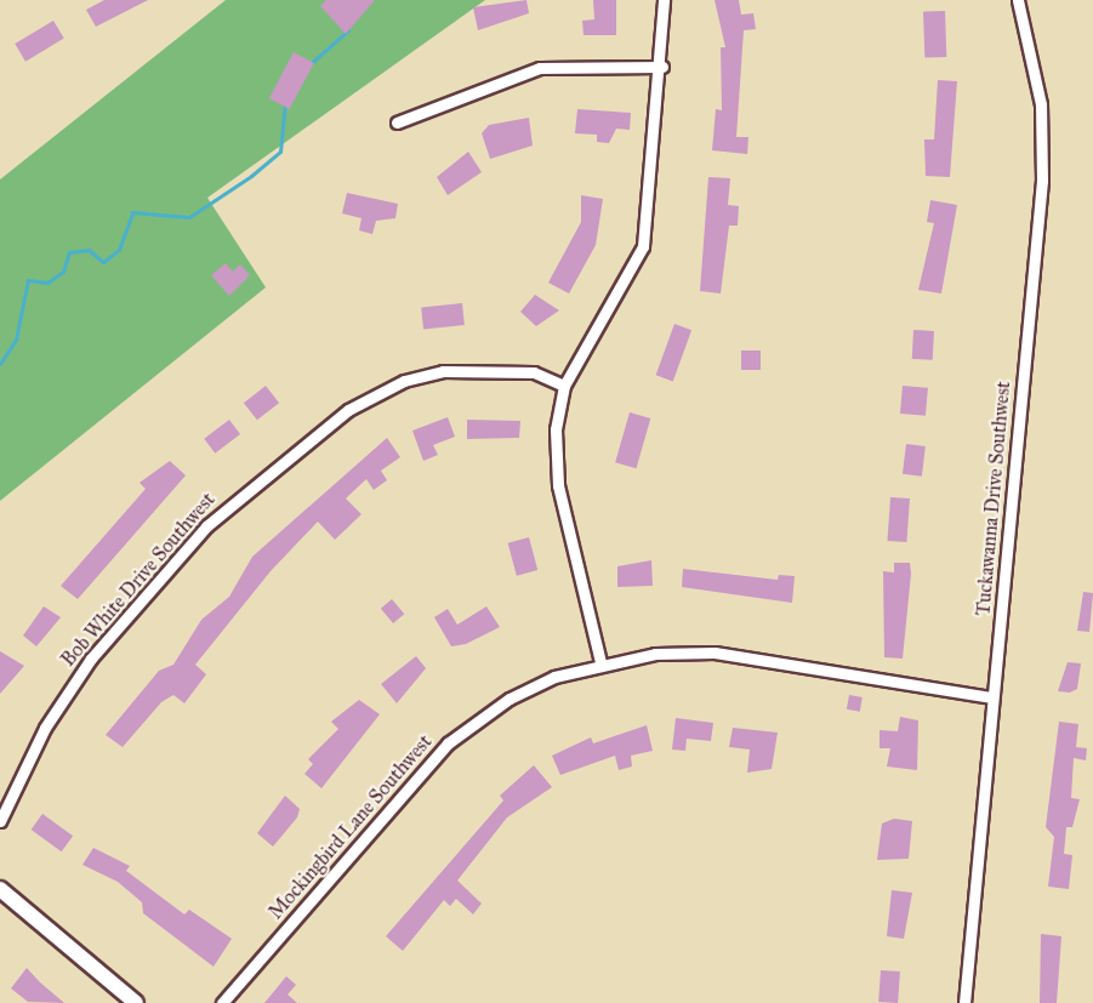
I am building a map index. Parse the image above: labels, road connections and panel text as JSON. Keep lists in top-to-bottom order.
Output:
{
  "streets": {
    "street": ["Tuckawanna Drive Southwest", "Bob White Drive Southwest", "Mockingbird Lane Southwest"]
  },
  "crossings": [
    ["Tuckawanna Drive Southwest", "Mockingbird Lane Southwest"]
  ]
}
